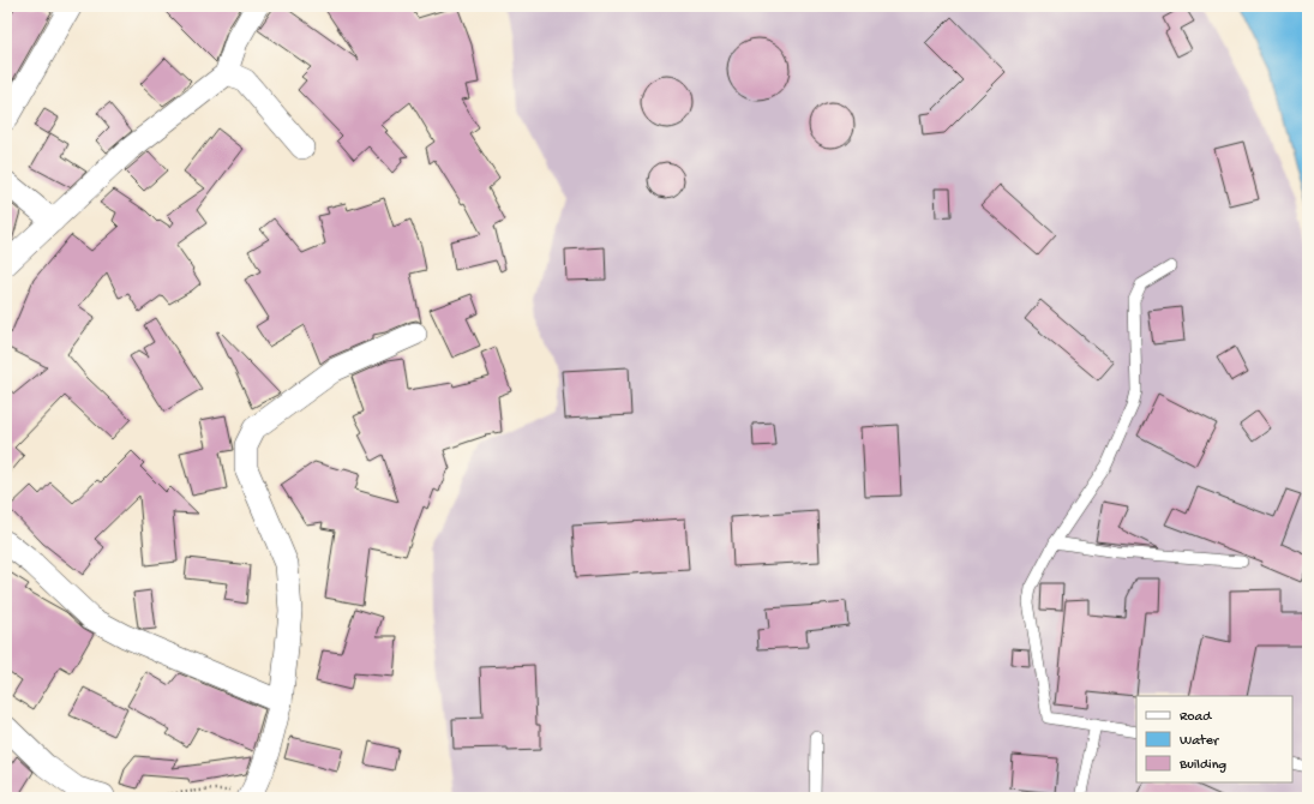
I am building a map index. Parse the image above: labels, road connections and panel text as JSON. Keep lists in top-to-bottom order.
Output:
{
  "legend": ["Road", "Water", "Building"]
}
